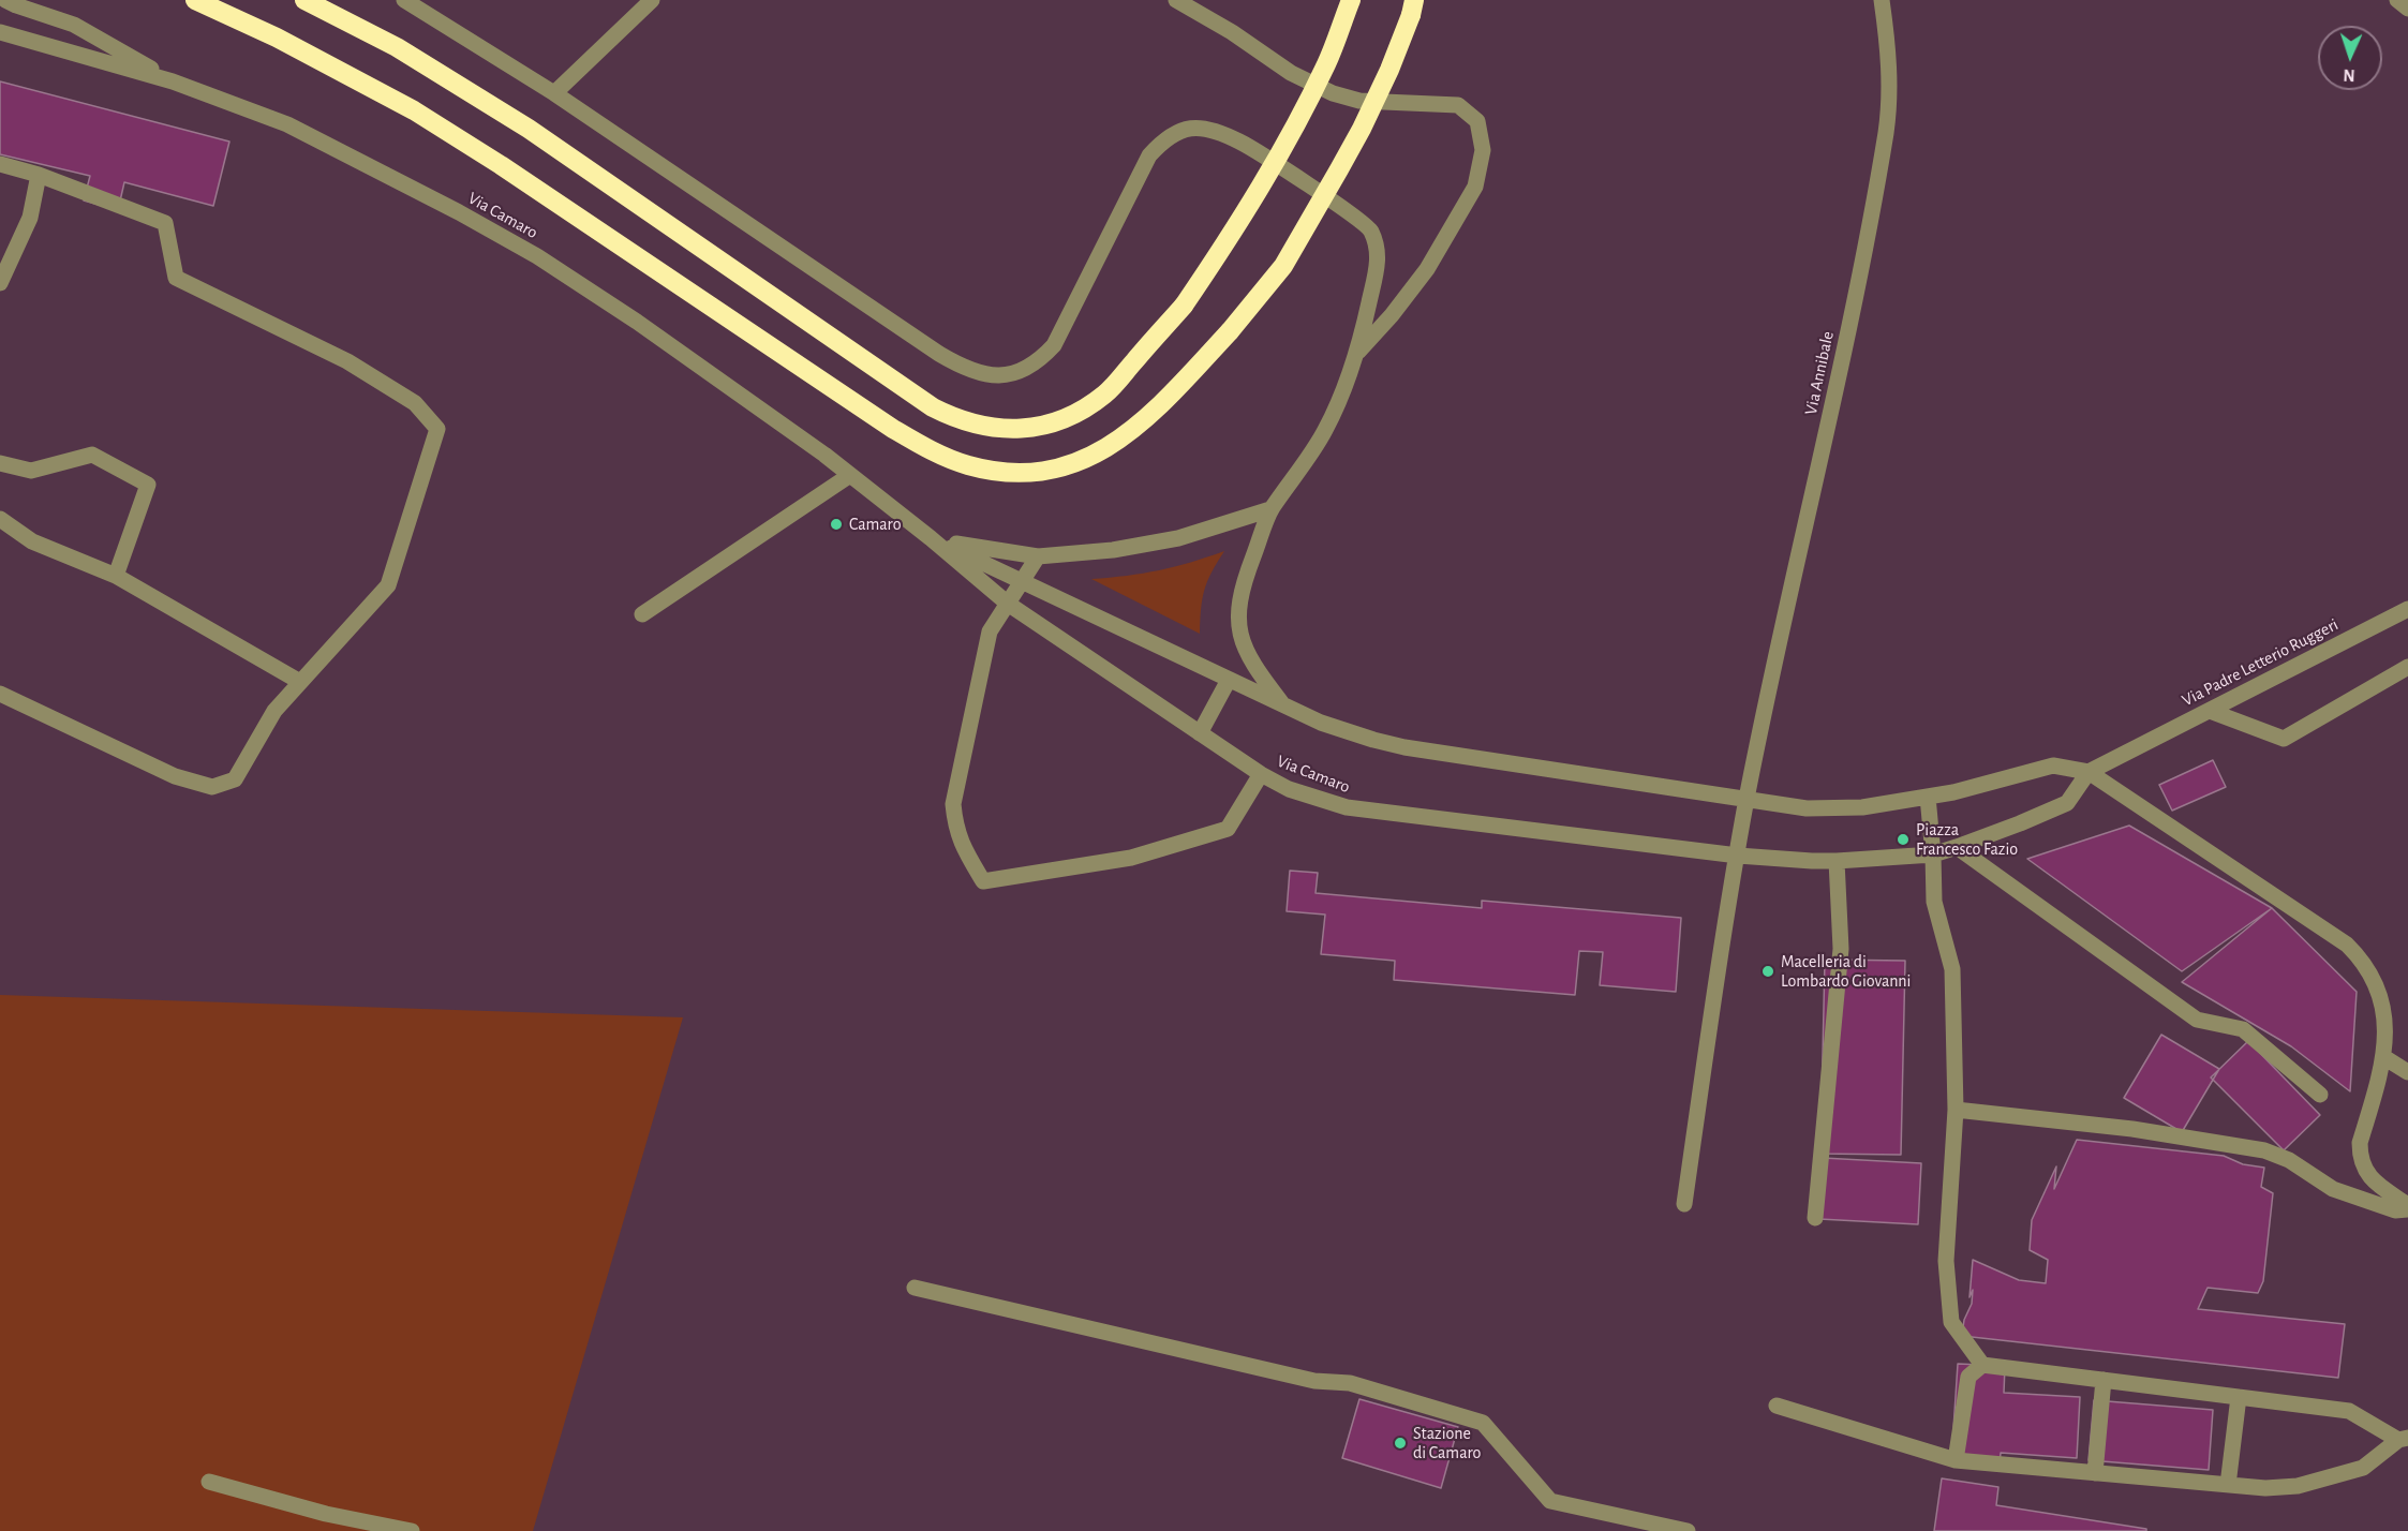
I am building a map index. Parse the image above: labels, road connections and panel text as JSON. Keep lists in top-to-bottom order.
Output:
{
  "streets": {
    "street": ["Via Camaro", "Via Annibale", "Via Padre Letterio Ruggeri"]
  },
  "crossings": [
    ["Via Camaro", "Via Annibale"],
    ["Via Camaro", "Via Padre Letterio Ruggeri"]
  ],
  "places": [
    "Camaro",
    "Piazza Francesco Fazio",
    "Macelleria di Lombardo Giovanni",
    "Stazione di Camaro"
  ],
  "north": "bottom"
}
